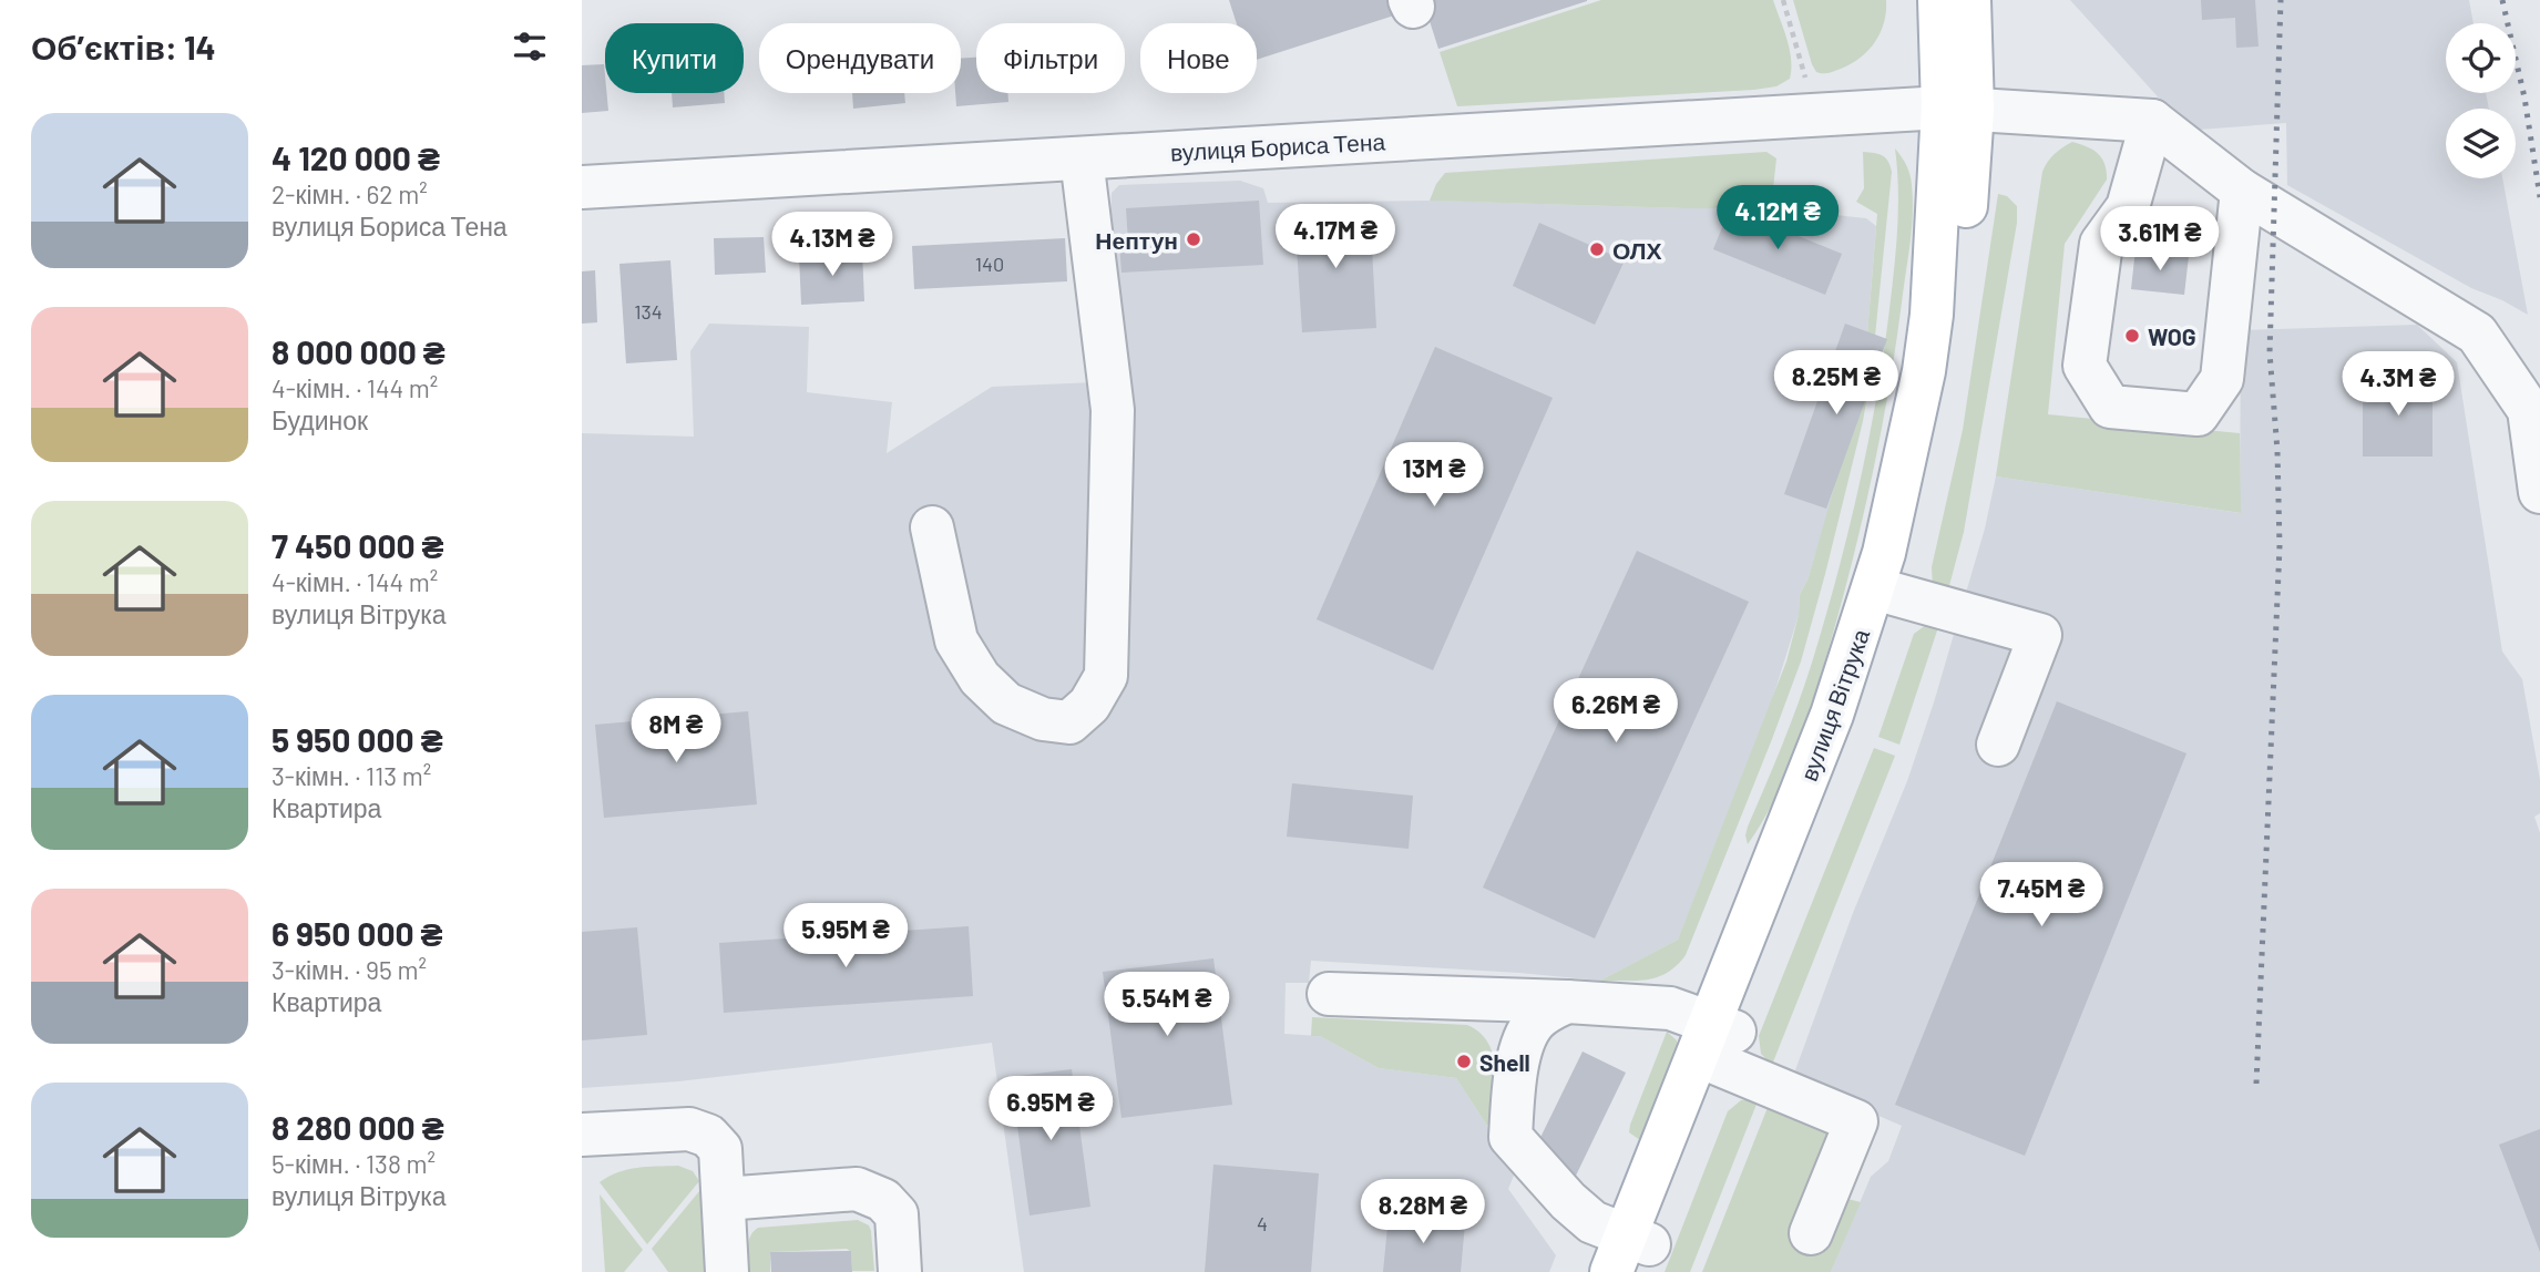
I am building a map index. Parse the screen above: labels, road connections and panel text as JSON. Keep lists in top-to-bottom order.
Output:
{
  "streets": {
    "main road": ["вулиця Вітрука"],
    "street": ["вулиця Бориса Тена"]
  },
  "crossings": [
    ["вулиця Бориса Тена", "вулиця Вітрука"]
  ],
  "places": [
    "Нептун",
    "ОЛХ",
    "WOG",
    "Shell"
  ],
  "house_numbers": ["140", "134", "4"],
  "page": {
    "heading": "Об’єктів: 14",
    "chip": [
      "Купити",
      "Орендувати",
      "Фільтри",
      "Нове"
    ],
    "list": [
      {
        "name": "4 120 000 ₴",
        "note": "2-кімн. · 62 m² · вулиця Бориса Тена"
      },
      {
        "name": "8 000 000 ₴",
        "note": "4-кімн. · 144 m² · Будинок"
      },
      {
        "name": "7 450 000 ₴",
        "note": "4-кімн. · 144 m² · вулиця Вітрука"
      },
      {
        "name": "5 950 000 ₴",
        "note": "3-кімн. · 113 m² · Квартира"
      },
      {
        "name": "6 950 000 ₴",
        "note": "3-кімн. · 95 m² · Квартира"
      },
      {
        "name": "8 280 000 ₴",
        "note": "5-кімн. · 138 m² · вулиця Вітрука"
      }
    ],
    "price": [
      "4.12M ₴",
      "4.17M ₴",
      "3.61M ₴",
      "4.13M ₴",
      "8.25M ₴",
      "4.3M ₴",
      "13M ₴",
      "6.26M ₴",
      "8M ₴",
      "7.45M ₴",
      "5.95M ₴",
      "5.54M ₴",
      "6.95M ₴",
      "8.28M ₴"
    ]
  }
}
